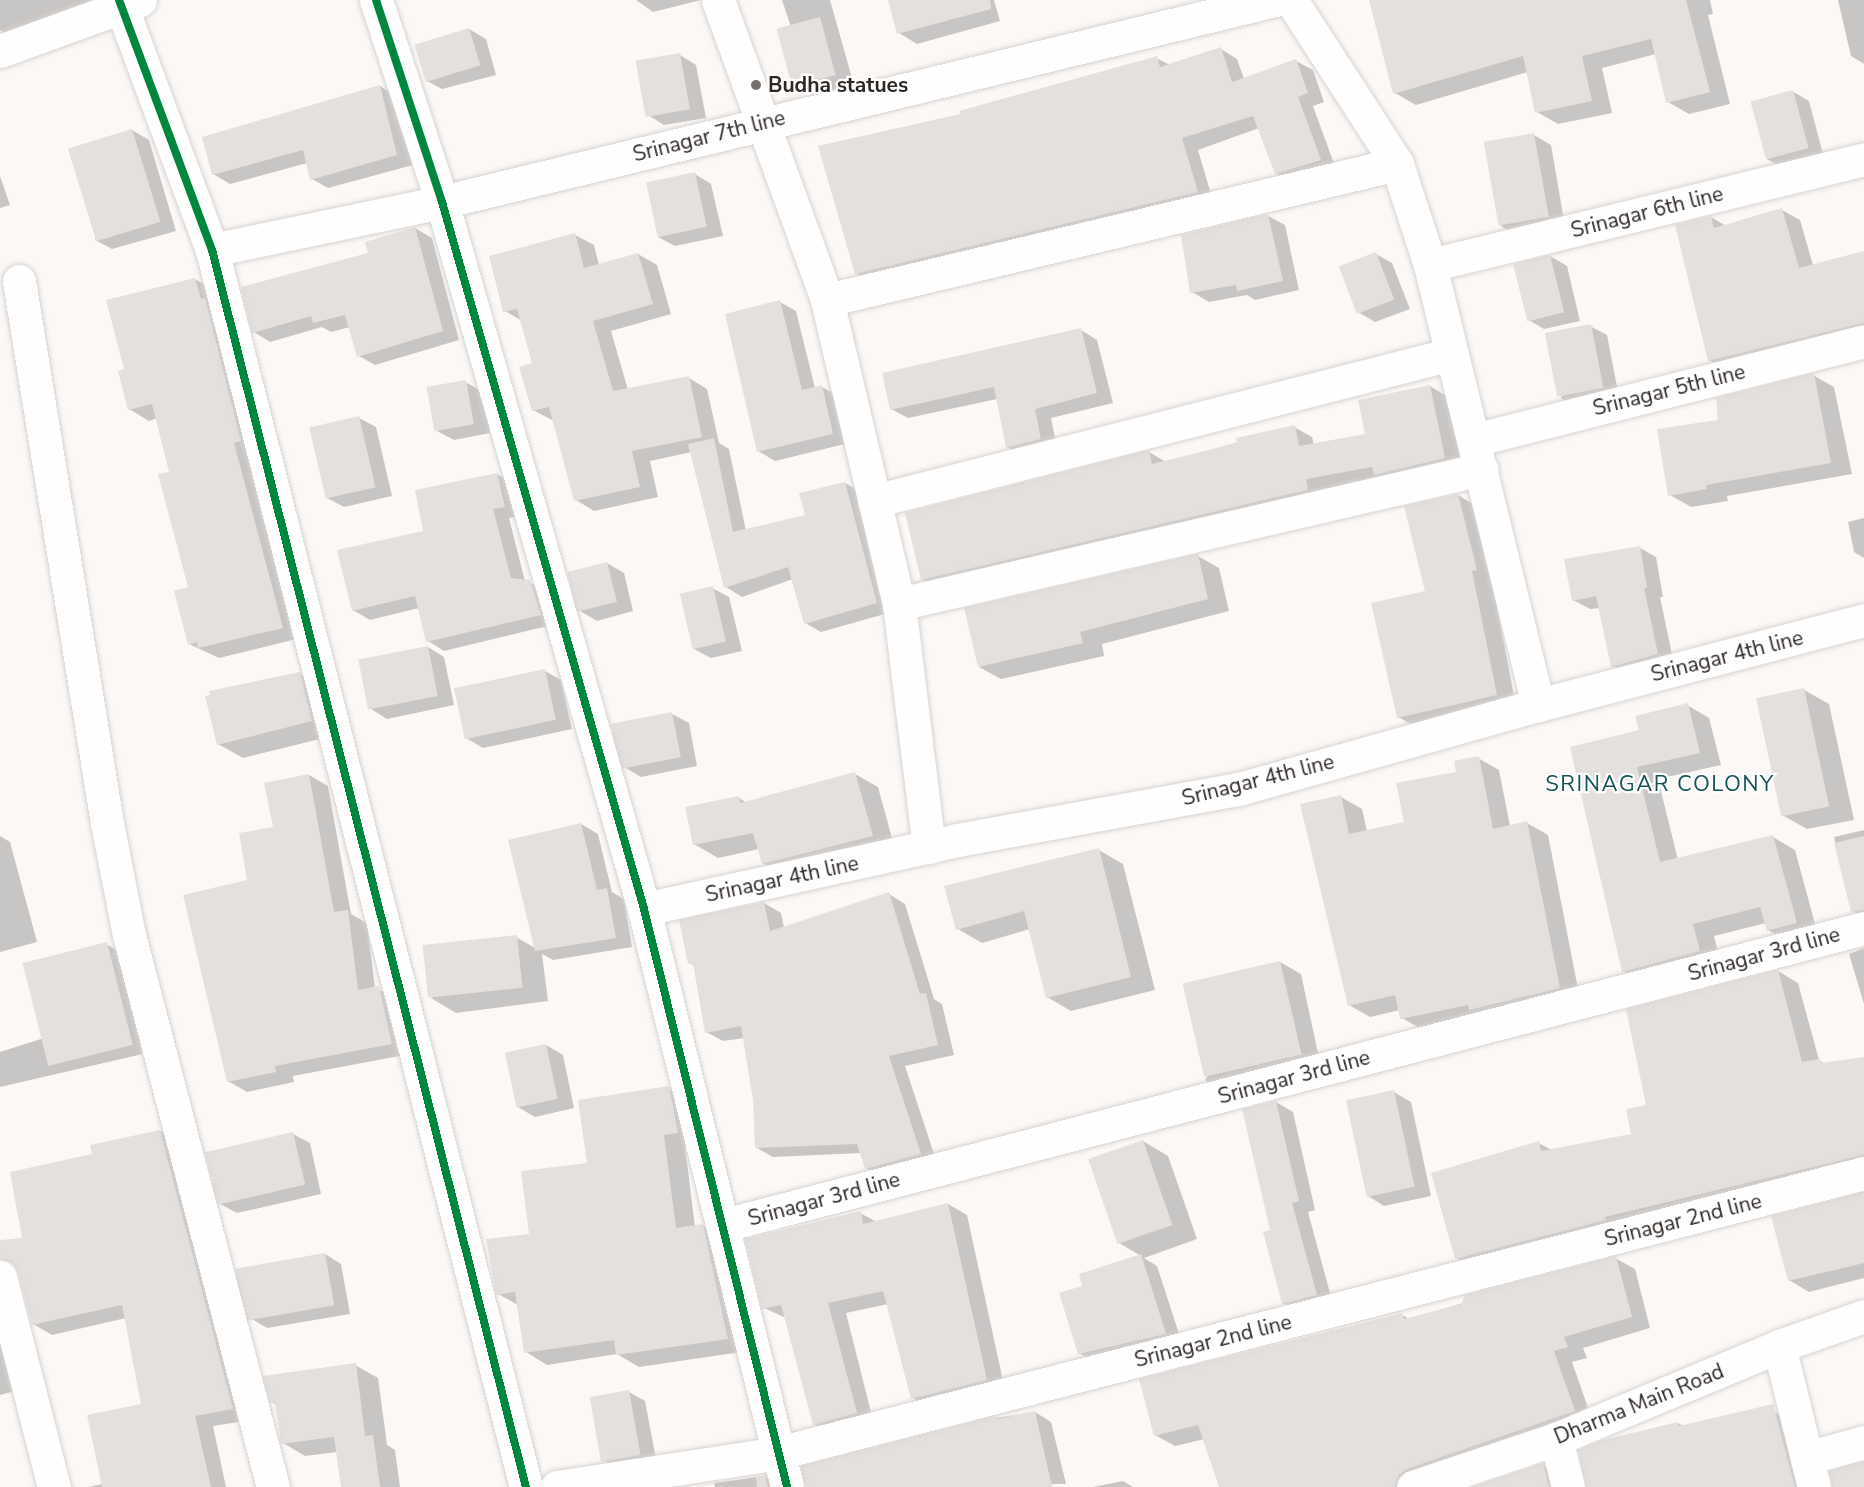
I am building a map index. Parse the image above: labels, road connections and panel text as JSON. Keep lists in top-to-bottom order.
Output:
{
  "streets": {
    "street": [
      "Srinagar 7th line",
      "Srinagar 6th line",
      "Srinagar 5th line",
      "Srinagar 4th line",
      "Srinagar 3rd line",
      "Srinagar 2nd line",
      "Dharma Main Road"
    ]
  },
  "districts": ["SRINAGAR COLONY"],
  "places": ["Budha statues"]
}
